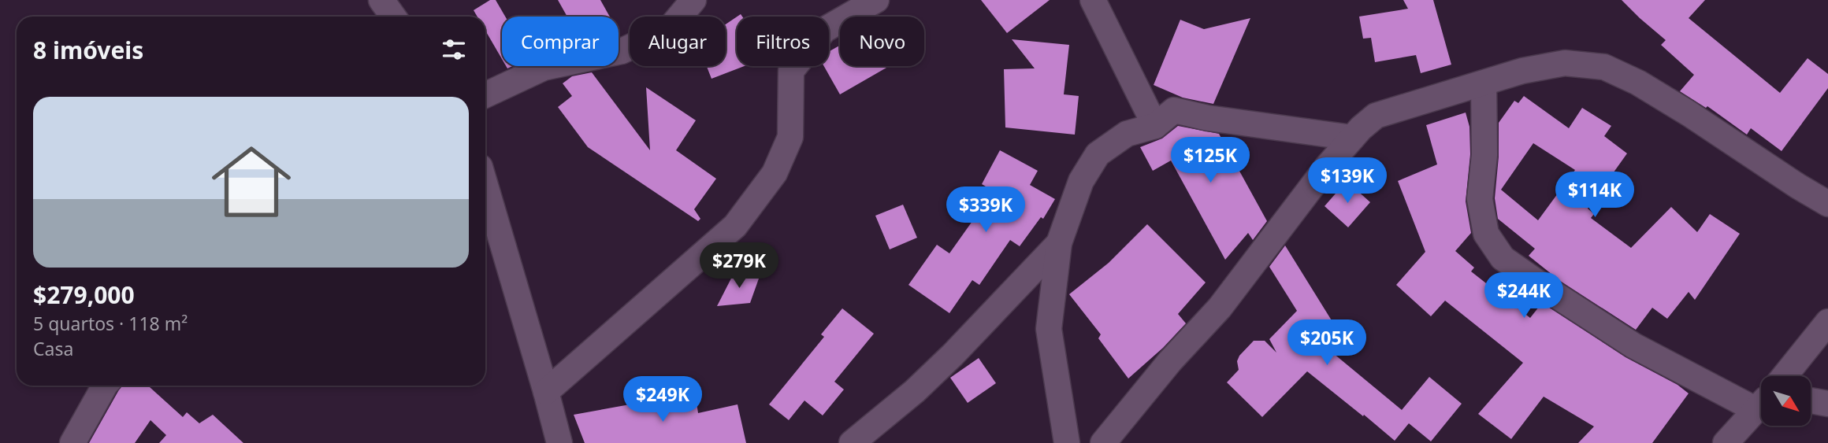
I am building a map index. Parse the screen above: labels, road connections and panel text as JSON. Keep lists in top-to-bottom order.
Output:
{
  "north": "bottom right",
  "page": {
    "chip": [
      "Comprar",
      "Alugar",
      "Filtros",
      "Novo"
    ],
    "heading": "8 imóveis",
    "list": [
      {
        "name": "$279,000",
        "note": "5 quartos · 118 m² · Casa"
      }
    ],
    "price": [
      "$125K",
      "$139K",
      "$114K",
      "$339K",
      "$279K",
      "$244K",
      "$205K",
      "$249K"
    ]
  }
}
